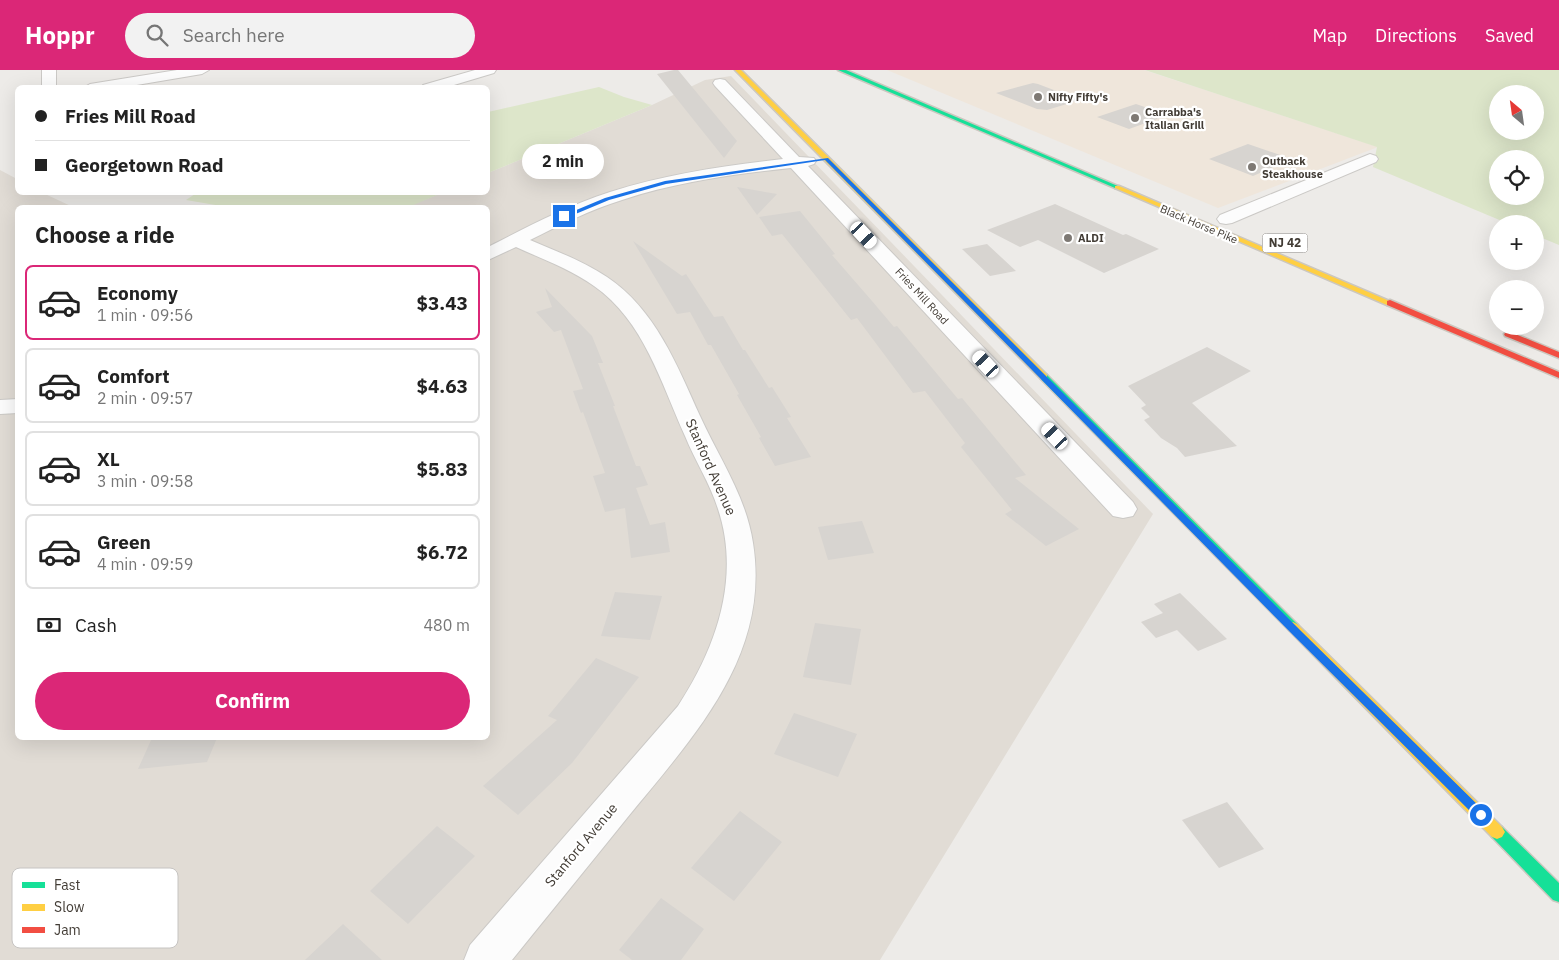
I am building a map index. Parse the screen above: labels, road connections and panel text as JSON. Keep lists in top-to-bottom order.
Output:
{
  "streets": {
    "main road": ["Black Horse Pike", "NJ 42"],
    "street": ["Fries Mill Road", "Stanford Avenue"]
  },
  "places": [
    "Nifty Fifty's",
    "Carrabba's Italian Grill",
    "Outback Steakhouse",
    "ALDI"
  ],
  "legend": ["Fast", "Slow", "Jam"],
  "north": "top left",
  "page": {
    "header": "Hoppr",
    "search": "Search here",
    "nav": ["Map", "Directions", "Saved"],
    "map_buttons": ["+", "−"],
    "banner": ["Fries Mill Road", "Georgetown Road"],
    "bubble": "2 min",
    "heading": "Choose a ride",
    "list": [
      {
        "name": "Economy",
        "note": "1 min · 09:56",
        "value": "$3.43"
      },
      {
        "name": "Comfort",
        "note": "2 min · 09:57",
        "value": "$4.63"
      },
      {
        "name": "XL",
        "note": "3 min · 09:58",
        "value": "$5.83"
      },
      {
        "name": "Green",
        "note": "4 min · 09:59",
        "value": "$6.72"
      }
    ],
    "pay": ["Cash", "480 m"],
    "buttons": "Confirm"
  }
}
